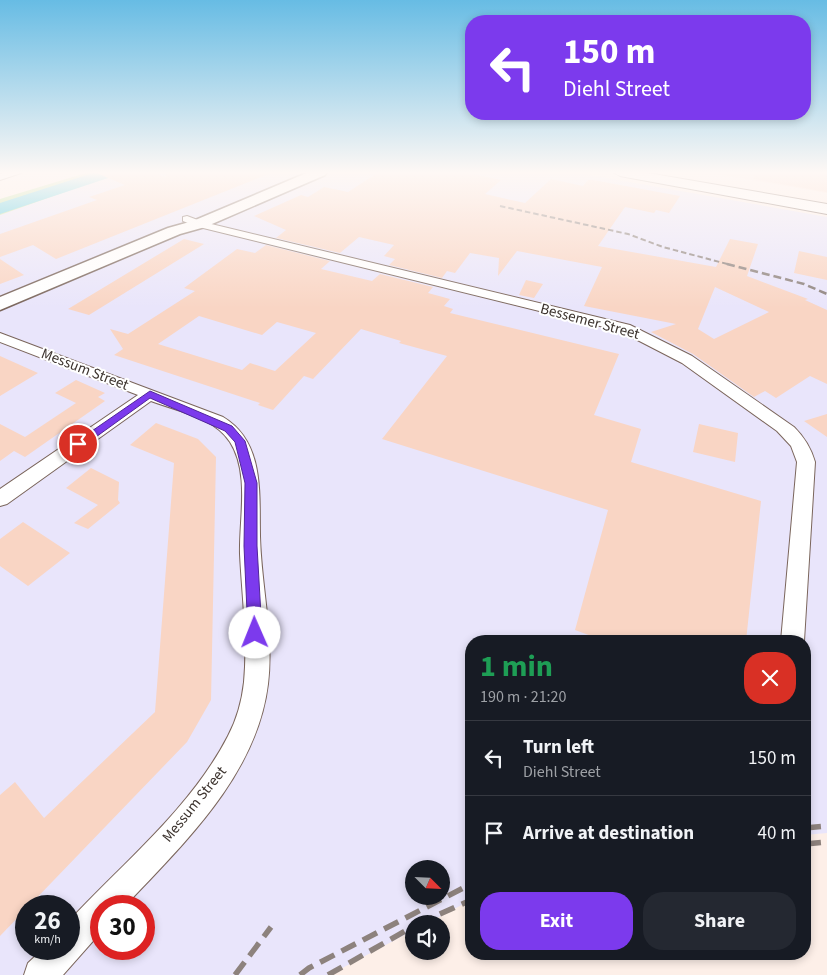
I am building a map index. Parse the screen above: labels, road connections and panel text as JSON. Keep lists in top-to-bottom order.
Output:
{
  "streets": {
    "street": ["Bessemer Street", "Messum Street"]
  },
  "north": "bottom right",
  "page": {
    "turn": ["150 m", "Diehl Street"],
    "heading": ["1 min", "190 m · 21:20"],
    "list": [
      {
        "name": "Turn left",
        "note": "Diehl Street",
        "value": "150 m"
      },
      {
        "name": "Arrive at destination",
        "value": "40 m"
      }
    ],
    "buttons": ["Exit", "Share"],
    "speed": "26 km/h",
    "limit": "30"
  }
}
